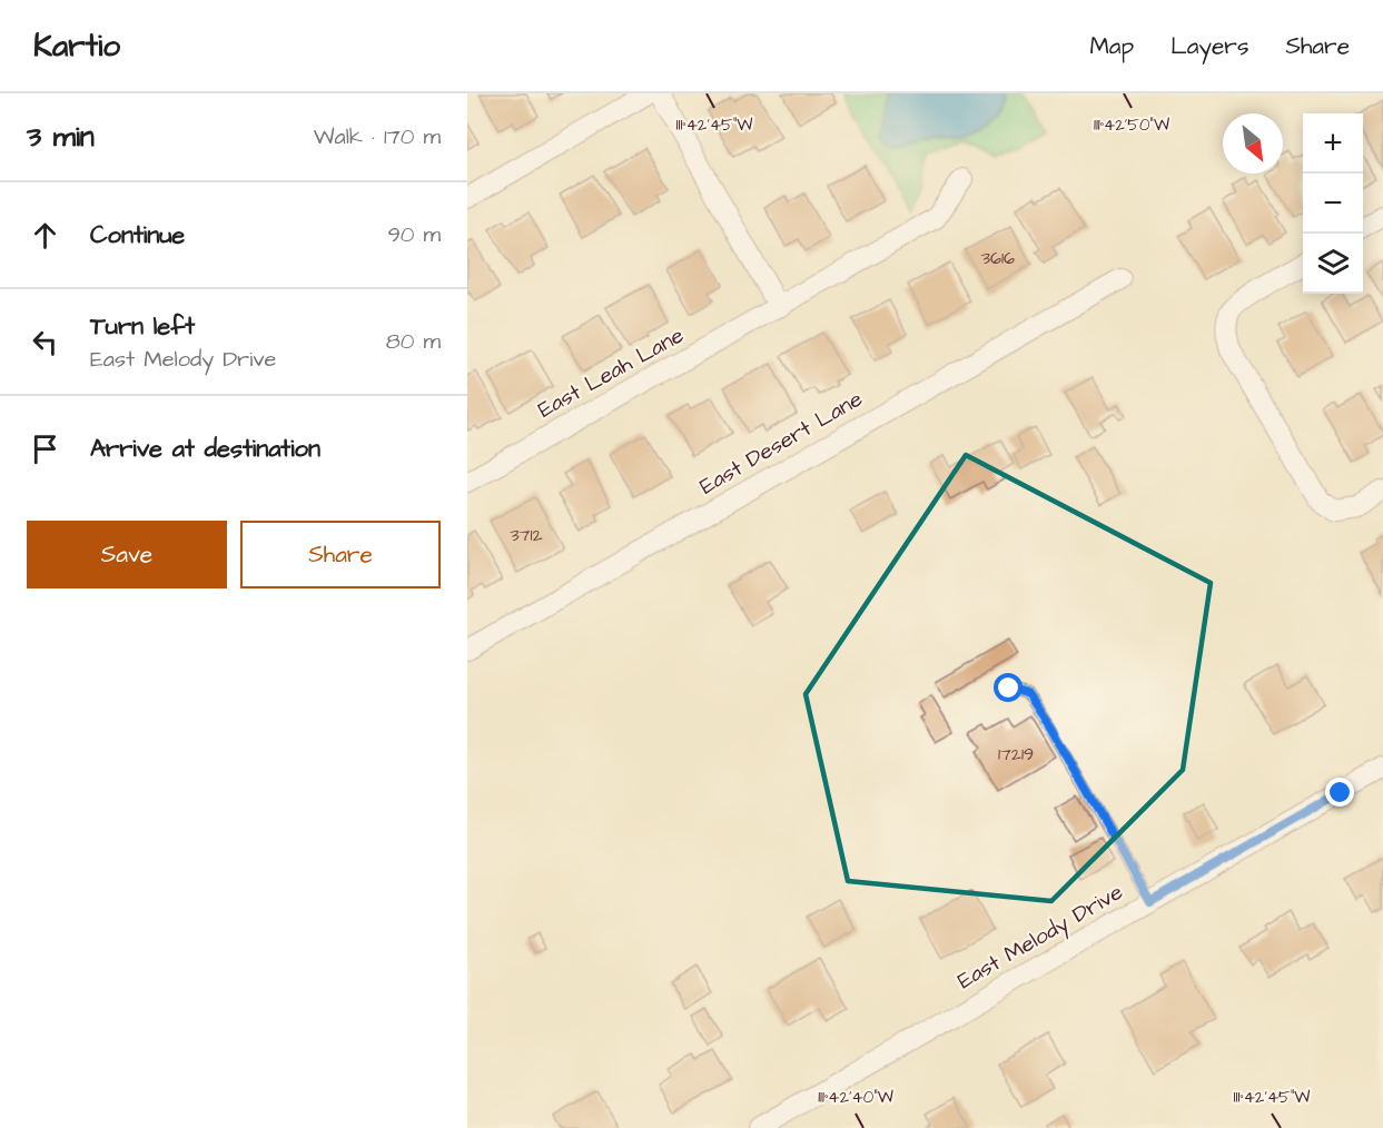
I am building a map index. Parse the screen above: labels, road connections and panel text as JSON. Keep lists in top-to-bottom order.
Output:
{
  "streets": {
    "street": ["East Leah Lane", "East Desert Lane", "East Melody Drive"]
  },
  "house_numbers": ["3616", "3712", "17219"],
  "north": "bottom right",
  "page": {
    "header": "Kartio",
    "nav": ["Map", "Layers", "Share"],
    "heading": ["3 min", "Walk · 170 m"],
    "map_buttons": ["+", "−"],
    "list": [
      ["Continue", "90 m"],
      ["Turn left", "East Melody Drive", "80 m"],
      "Arrive at destination"
    ],
    "buttons": ["Save", "Share"]
  },
  "coordinates": ["111°42'45\"W", "111°42'50\"W", "111°42'40\"W"]
}
